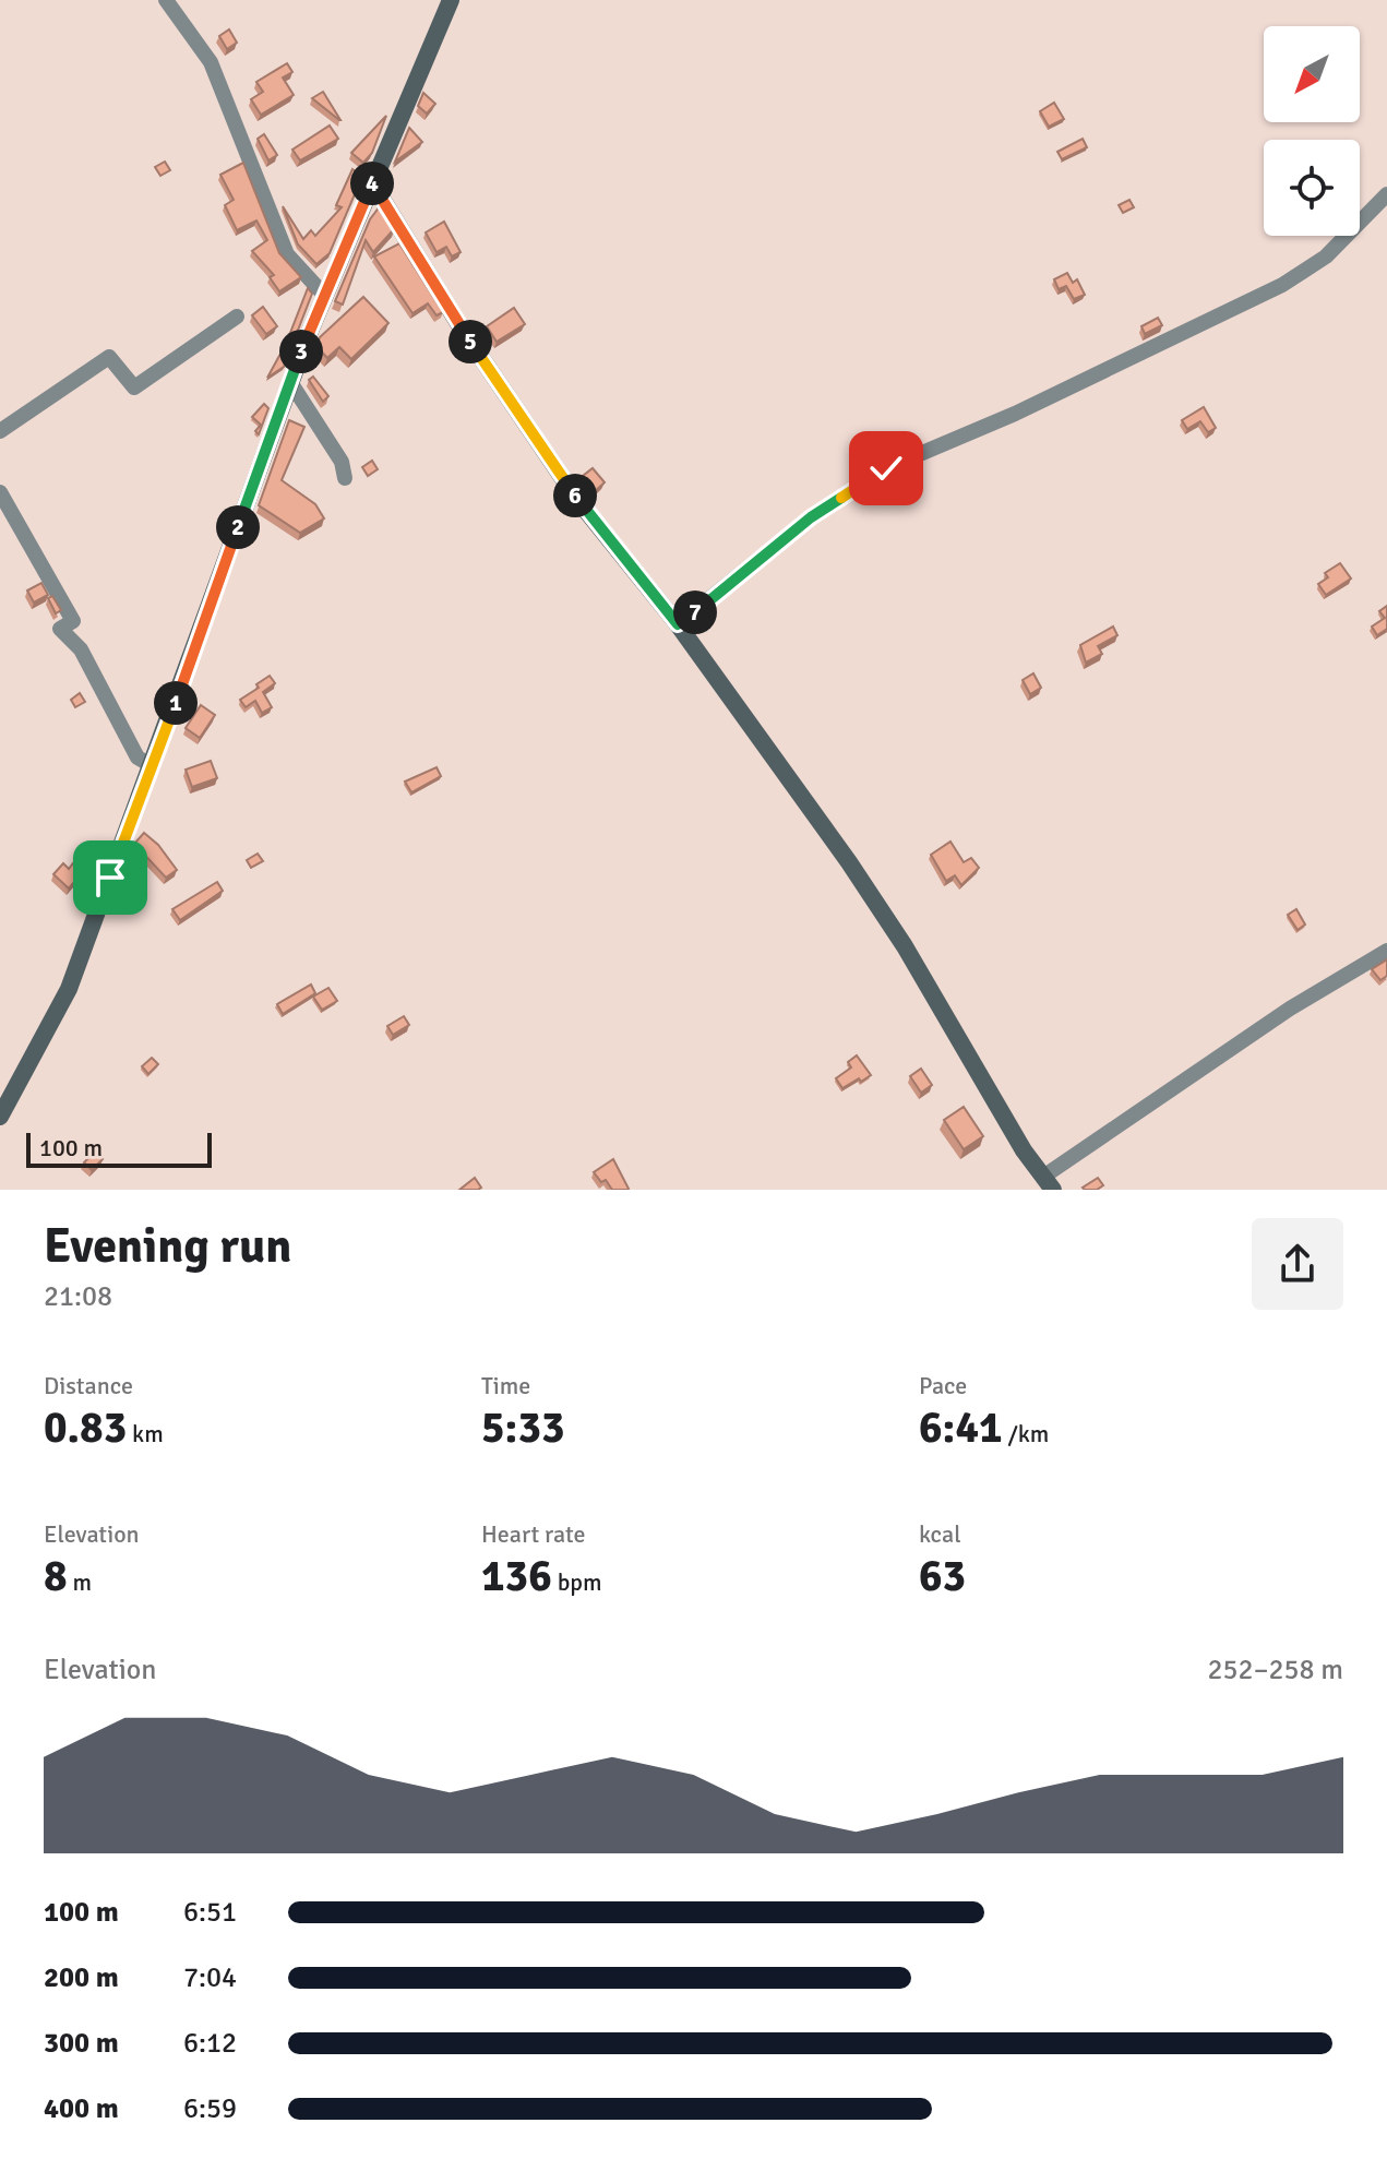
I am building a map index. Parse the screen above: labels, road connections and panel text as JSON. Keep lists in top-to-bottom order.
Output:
{
  "scale_bar": "100 m",
  "north": "bottom left",
  "page": {
    "pins": [
      "4",
      "5",
      "3",
      "6",
      "2",
      "7",
      "1"
    ],
    "scale": "100 m",
    "heading": ["Evening run", "21:08"],
    "stats": [
      ["Distance", "0.83 km"],
      ["Time", "5:33"],
      ["Pace", "6:41 /km"],
      ["Elevation", "8 m"],
      ["Heart rate", "136 bpm"],
      ["kcal", "63"]
    ],
    "chart": ["Elevation", "252–258 m"],
    "list": [
      {
        "name": "100 m",
        "note": "6:51"
      },
      {
        "name": "200 m",
        "note": "7:04"
      },
      {
        "name": "300 m",
        "note": "6:12"
      },
      {
        "name": "400 m",
        "note": "6:59"
      }
    ]
  }
}
